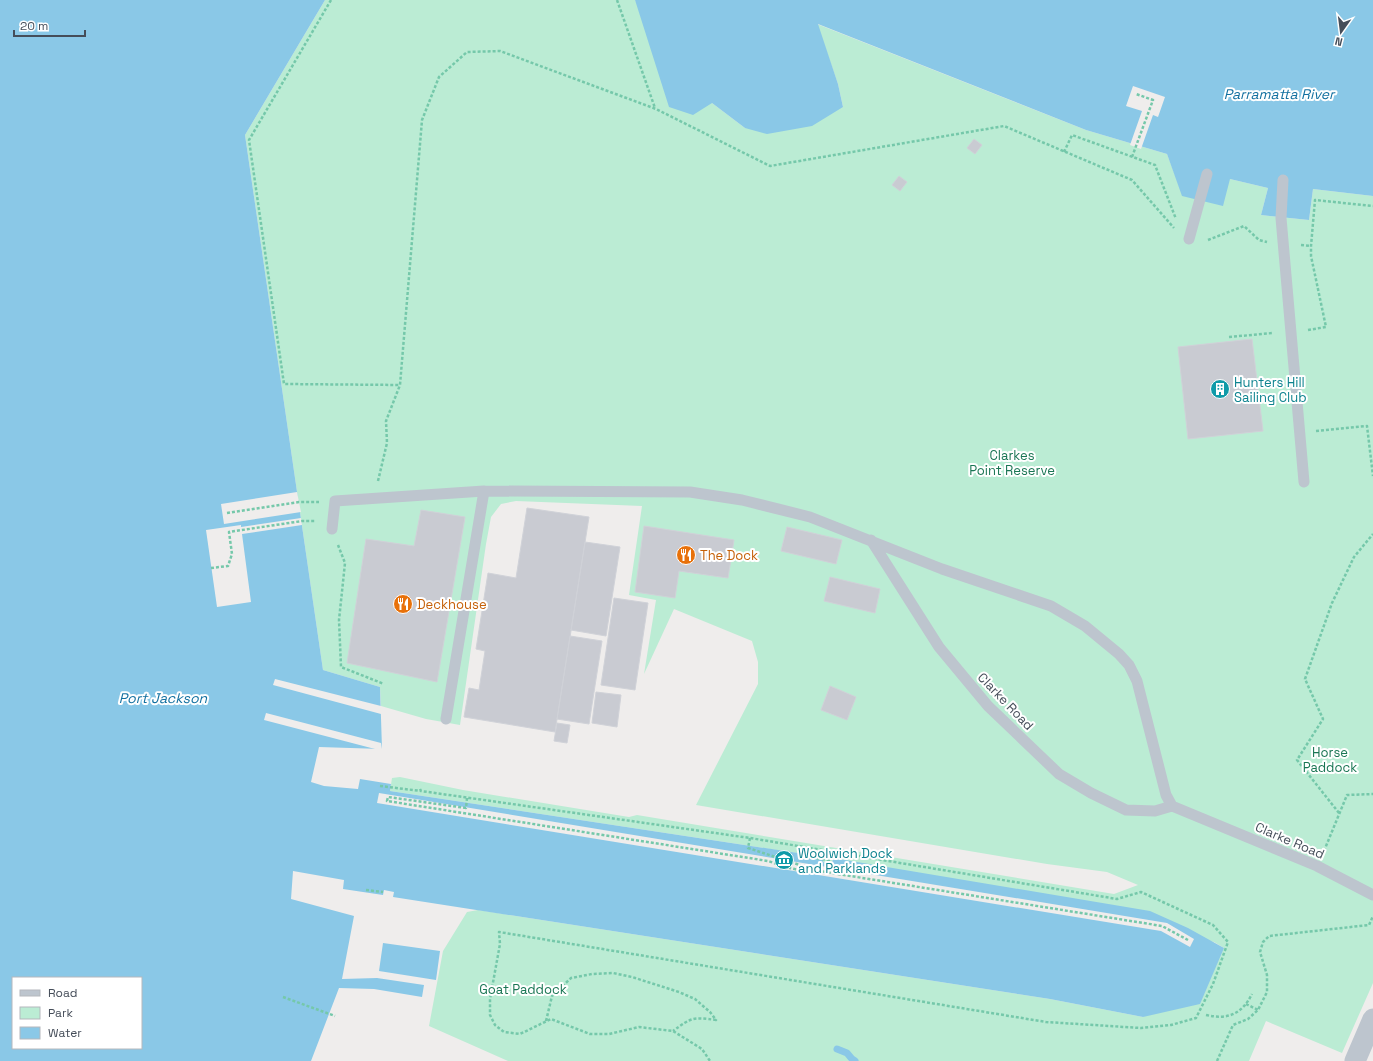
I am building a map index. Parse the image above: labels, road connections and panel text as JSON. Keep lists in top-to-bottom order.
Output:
{
  "streets": {
    "lane": ["Clarke Road"]
  },
  "water": ["Parramatta River", "Port Jackson"],
  "parks": ["Clarkes Point Reserve", "Horse Paddock", "Goat Paddock"],
  "places": {
    "building": ["Hunters Hill Sailing Club"],
    "restaurant": ["The Dock", "Deckhouse"],
    "museum": ["Woolwich Dock and Parklands"]
  },
  "legend": ["Road", "Park", "Water"],
  "scale_bar": "20 m",
  "north": "bottom"
}
